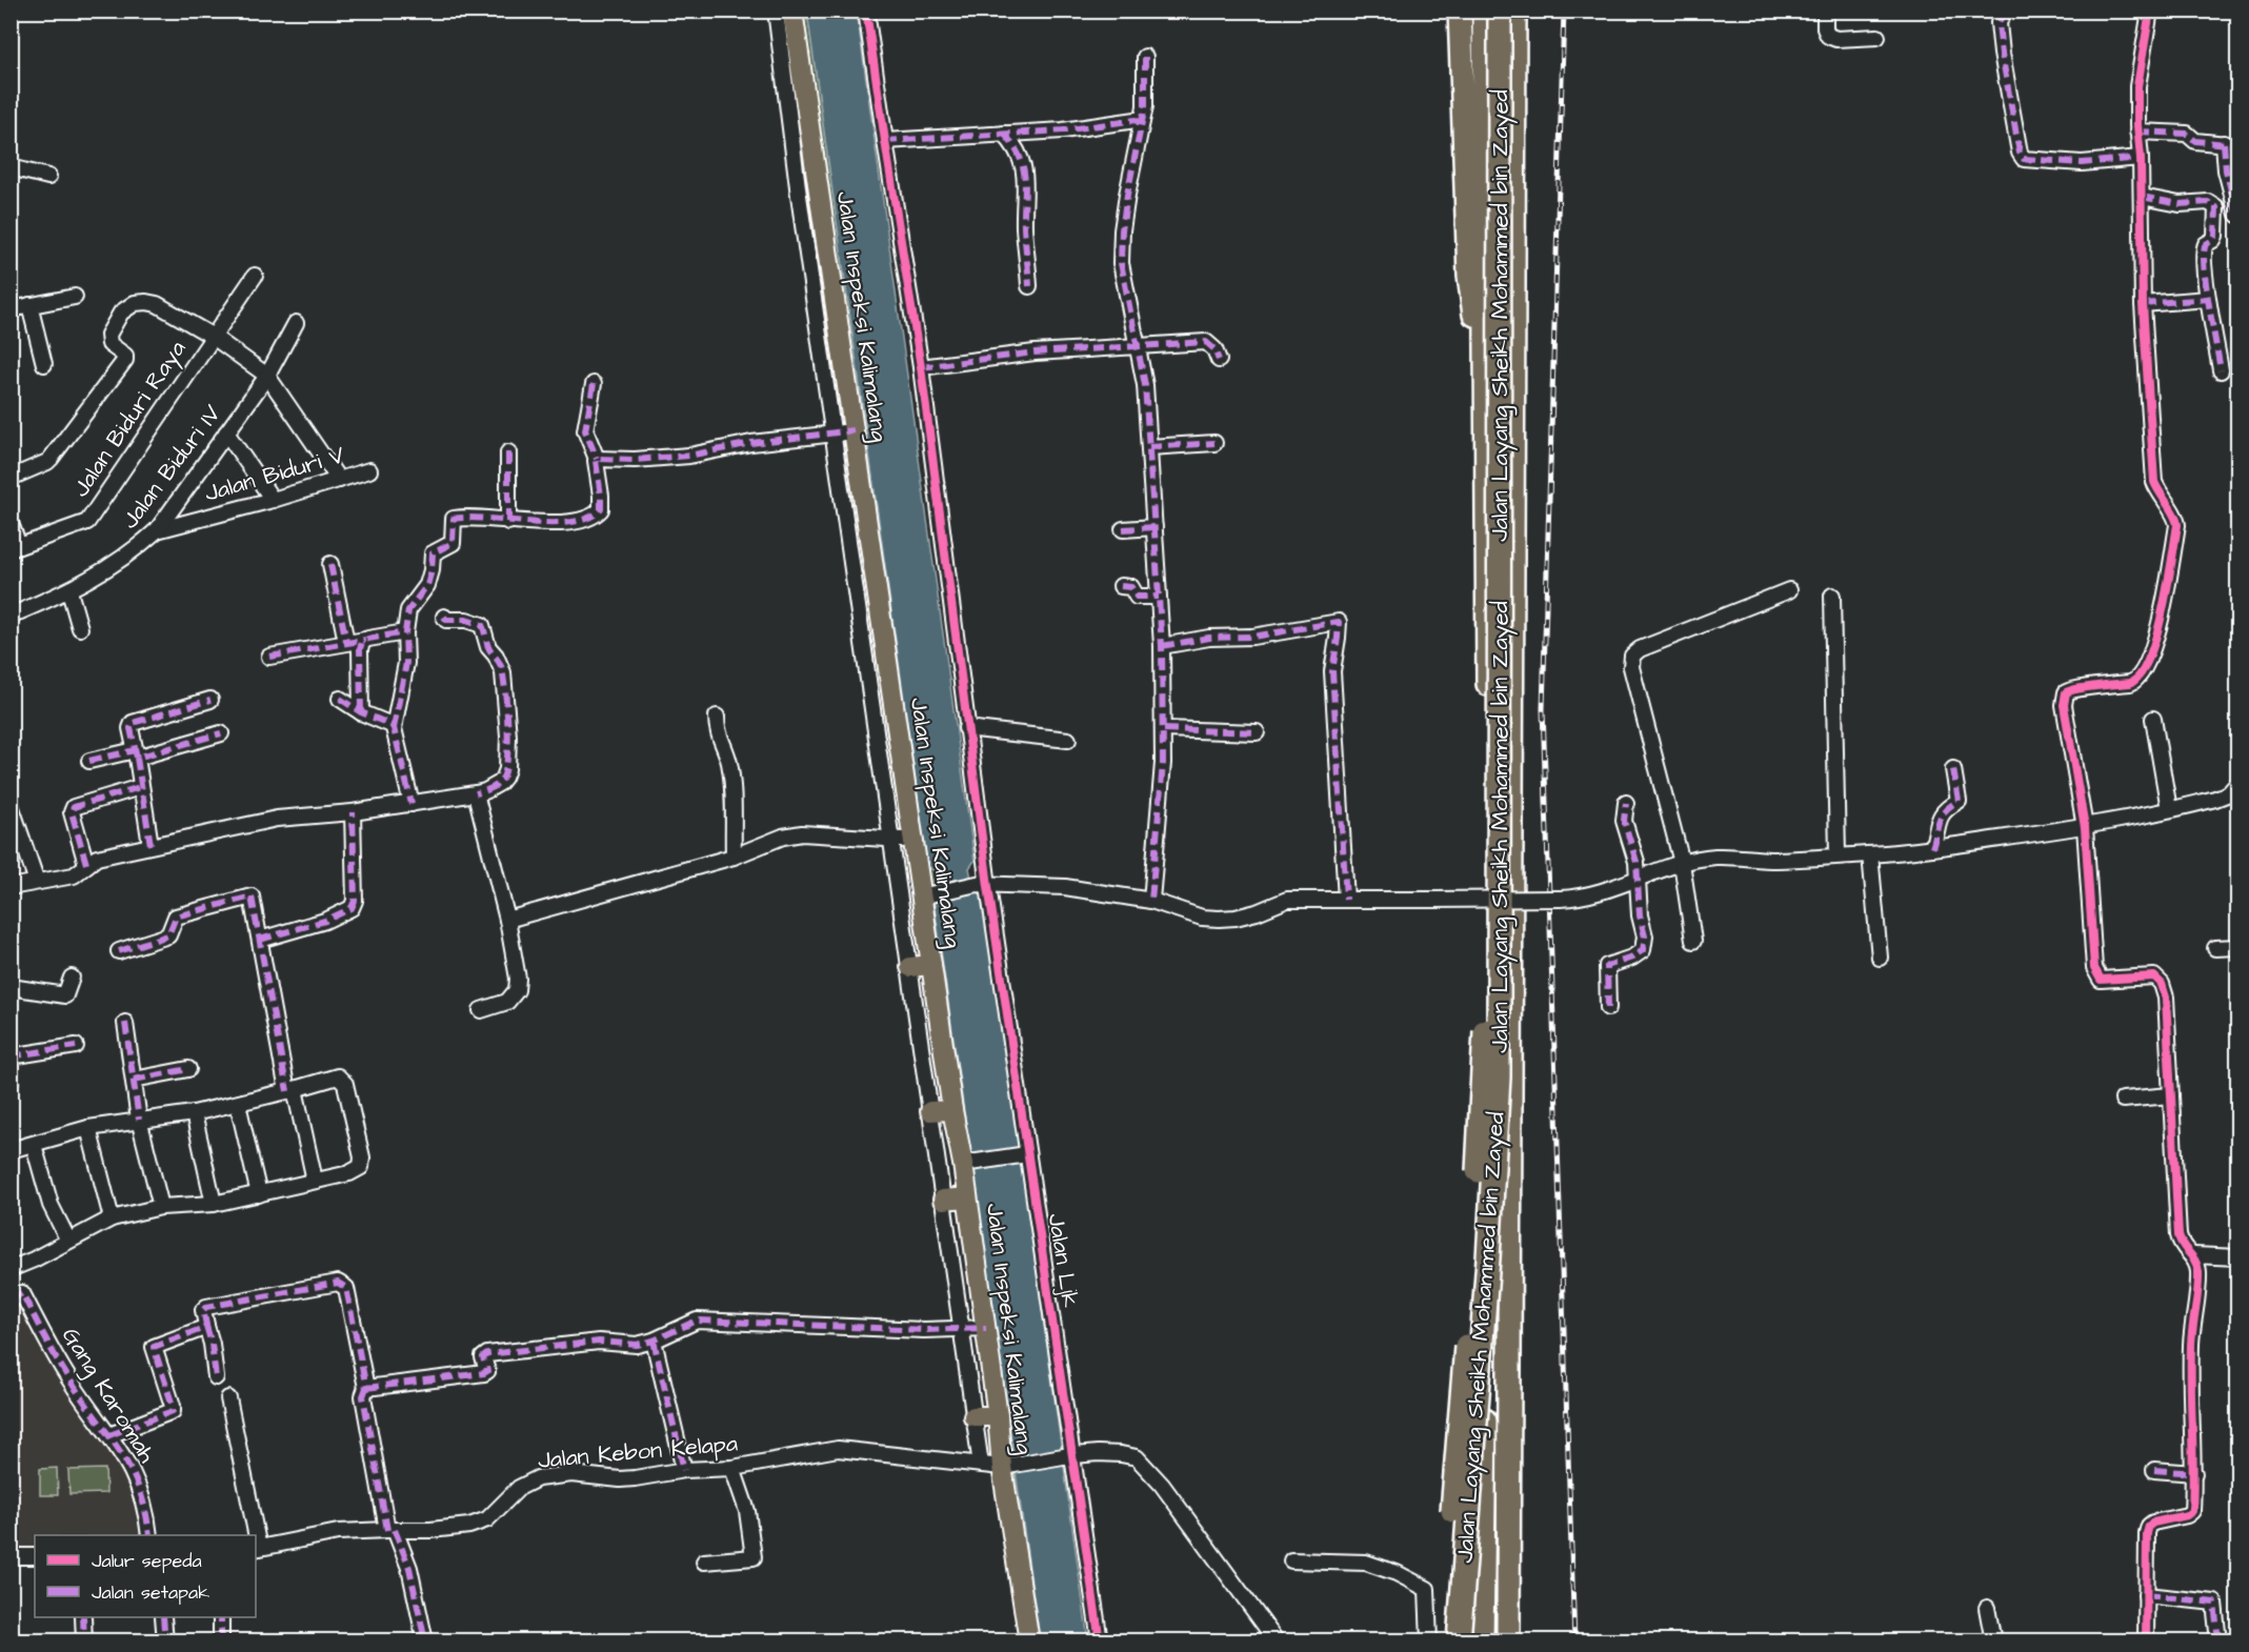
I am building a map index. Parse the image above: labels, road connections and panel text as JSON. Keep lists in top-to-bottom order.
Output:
{
  "streets": {
    "highway": ["Jalan Layang Sheikh Mohammed bin Zayed"],
    "main road": ["Jalan Inspeksi Kalimalang"],
    "street": [
      "Jalan Biduri Raya",
      "Jalan Biduri IV",
      "Jalan Biduri V",
      "Jalan Ljk",
      "Gang Karomah",
      "Jalan Kebon Kelapa"
    ]
  },
  "crossings": [
    ["Jalan Inspeksi Kalimalang", "Jalan Kebon Kelapa"],
    ["Jalan Biduri IV", "Jalan Biduri V"],
    ["Jalan Ljk", "Jalan Kebon Kelapa"]
  ],
  "legend": ["Jalur sepeda", "Jalan setapak"]
}
